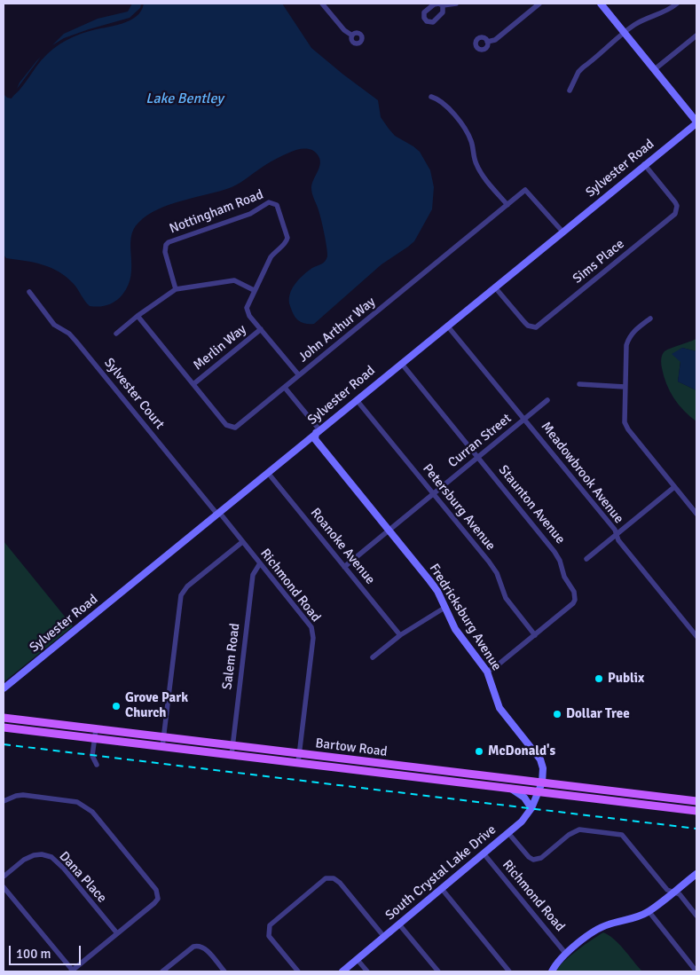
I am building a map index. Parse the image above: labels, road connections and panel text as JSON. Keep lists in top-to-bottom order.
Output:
{
  "streets": {
    "main road": ["Bartow Road"],
    "street": [
      "Sylvester Road",
      "Nottingham Road",
      "Sims Place",
      "John Arthur Way",
      "Merlin Way",
      "Sylvester Court",
      "Curran Street",
      "Meadowbrook Avenue",
      "Staunton Avenue",
      "Petersburg Avenue",
      "Roanoke Avenue",
      "Richmond Road",
      "Fredricksburg Avenue",
      "Salem Road",
      "South Crystal Lake Drive",
      "Dana Place"
    ]
  },
  "crossings": [
    ["Sylvester Road", "Sims Place"],
    ["Sylvester Road", "John Arthur Way"],
    ["Sylvester Road", "Sylvester Court"],
    ["Sylvester Road", "Meadowbrook Avenue"],
    ["Sylvester Road", "Staunton Avenue"],
    ["Sylvester Road", "Petersburg Avenue"],
    ["Sylvester Road", "Roanoke Avenue"],
    ["Sylvester Road", "Richmond Road"],
    ["Sylvester Road", "Fredricksburg Avenue"],
    ["Nottingham Road", "John Arthur Way"],
    ["Nottingham Road", "Merlin Way"],
    ["John Arthur Way", "Merlin Way"],
    ["Sylvester Court", "Richmond Road"],
    ["Curran Street", "Meadowbrook Avenue"],
    ["Curran Street", "Staunton Avenue"],
    ["Curran Street", "Petersburg Avenue"],
    ["Curran Street", "Roanoke Avenue"],
    ["Curran Street", "Fredricksburg Avenue"],
    ["Staunton Avenue", "Petersburg Avenue"],
    ["Staunton Avenue", "Fredricksburg Avenue"],
    ["Richmond Road", "Salem Road"],
    ["Richmond Road", "Bartow Road"],
    ["Richmond Road", "South Crystal Lake Drive"],
    ["Fredricksburg Avenue", "Bartow Road"],
    ["Fredricksburg Avenue", "South Crystal Lake Drive"],
    ["Salem Road", "Bartow Road"],
    ["Bartow Road", "South Crystal Lake Drive"]
  ],
  "water": ["Lake Bentley"],
  "places": [
    "Publix",
    "Grove Park Church",
    "Dollar Tree",
    "McDonald's"
  ],
  "scale_bar": "100 m"
}
